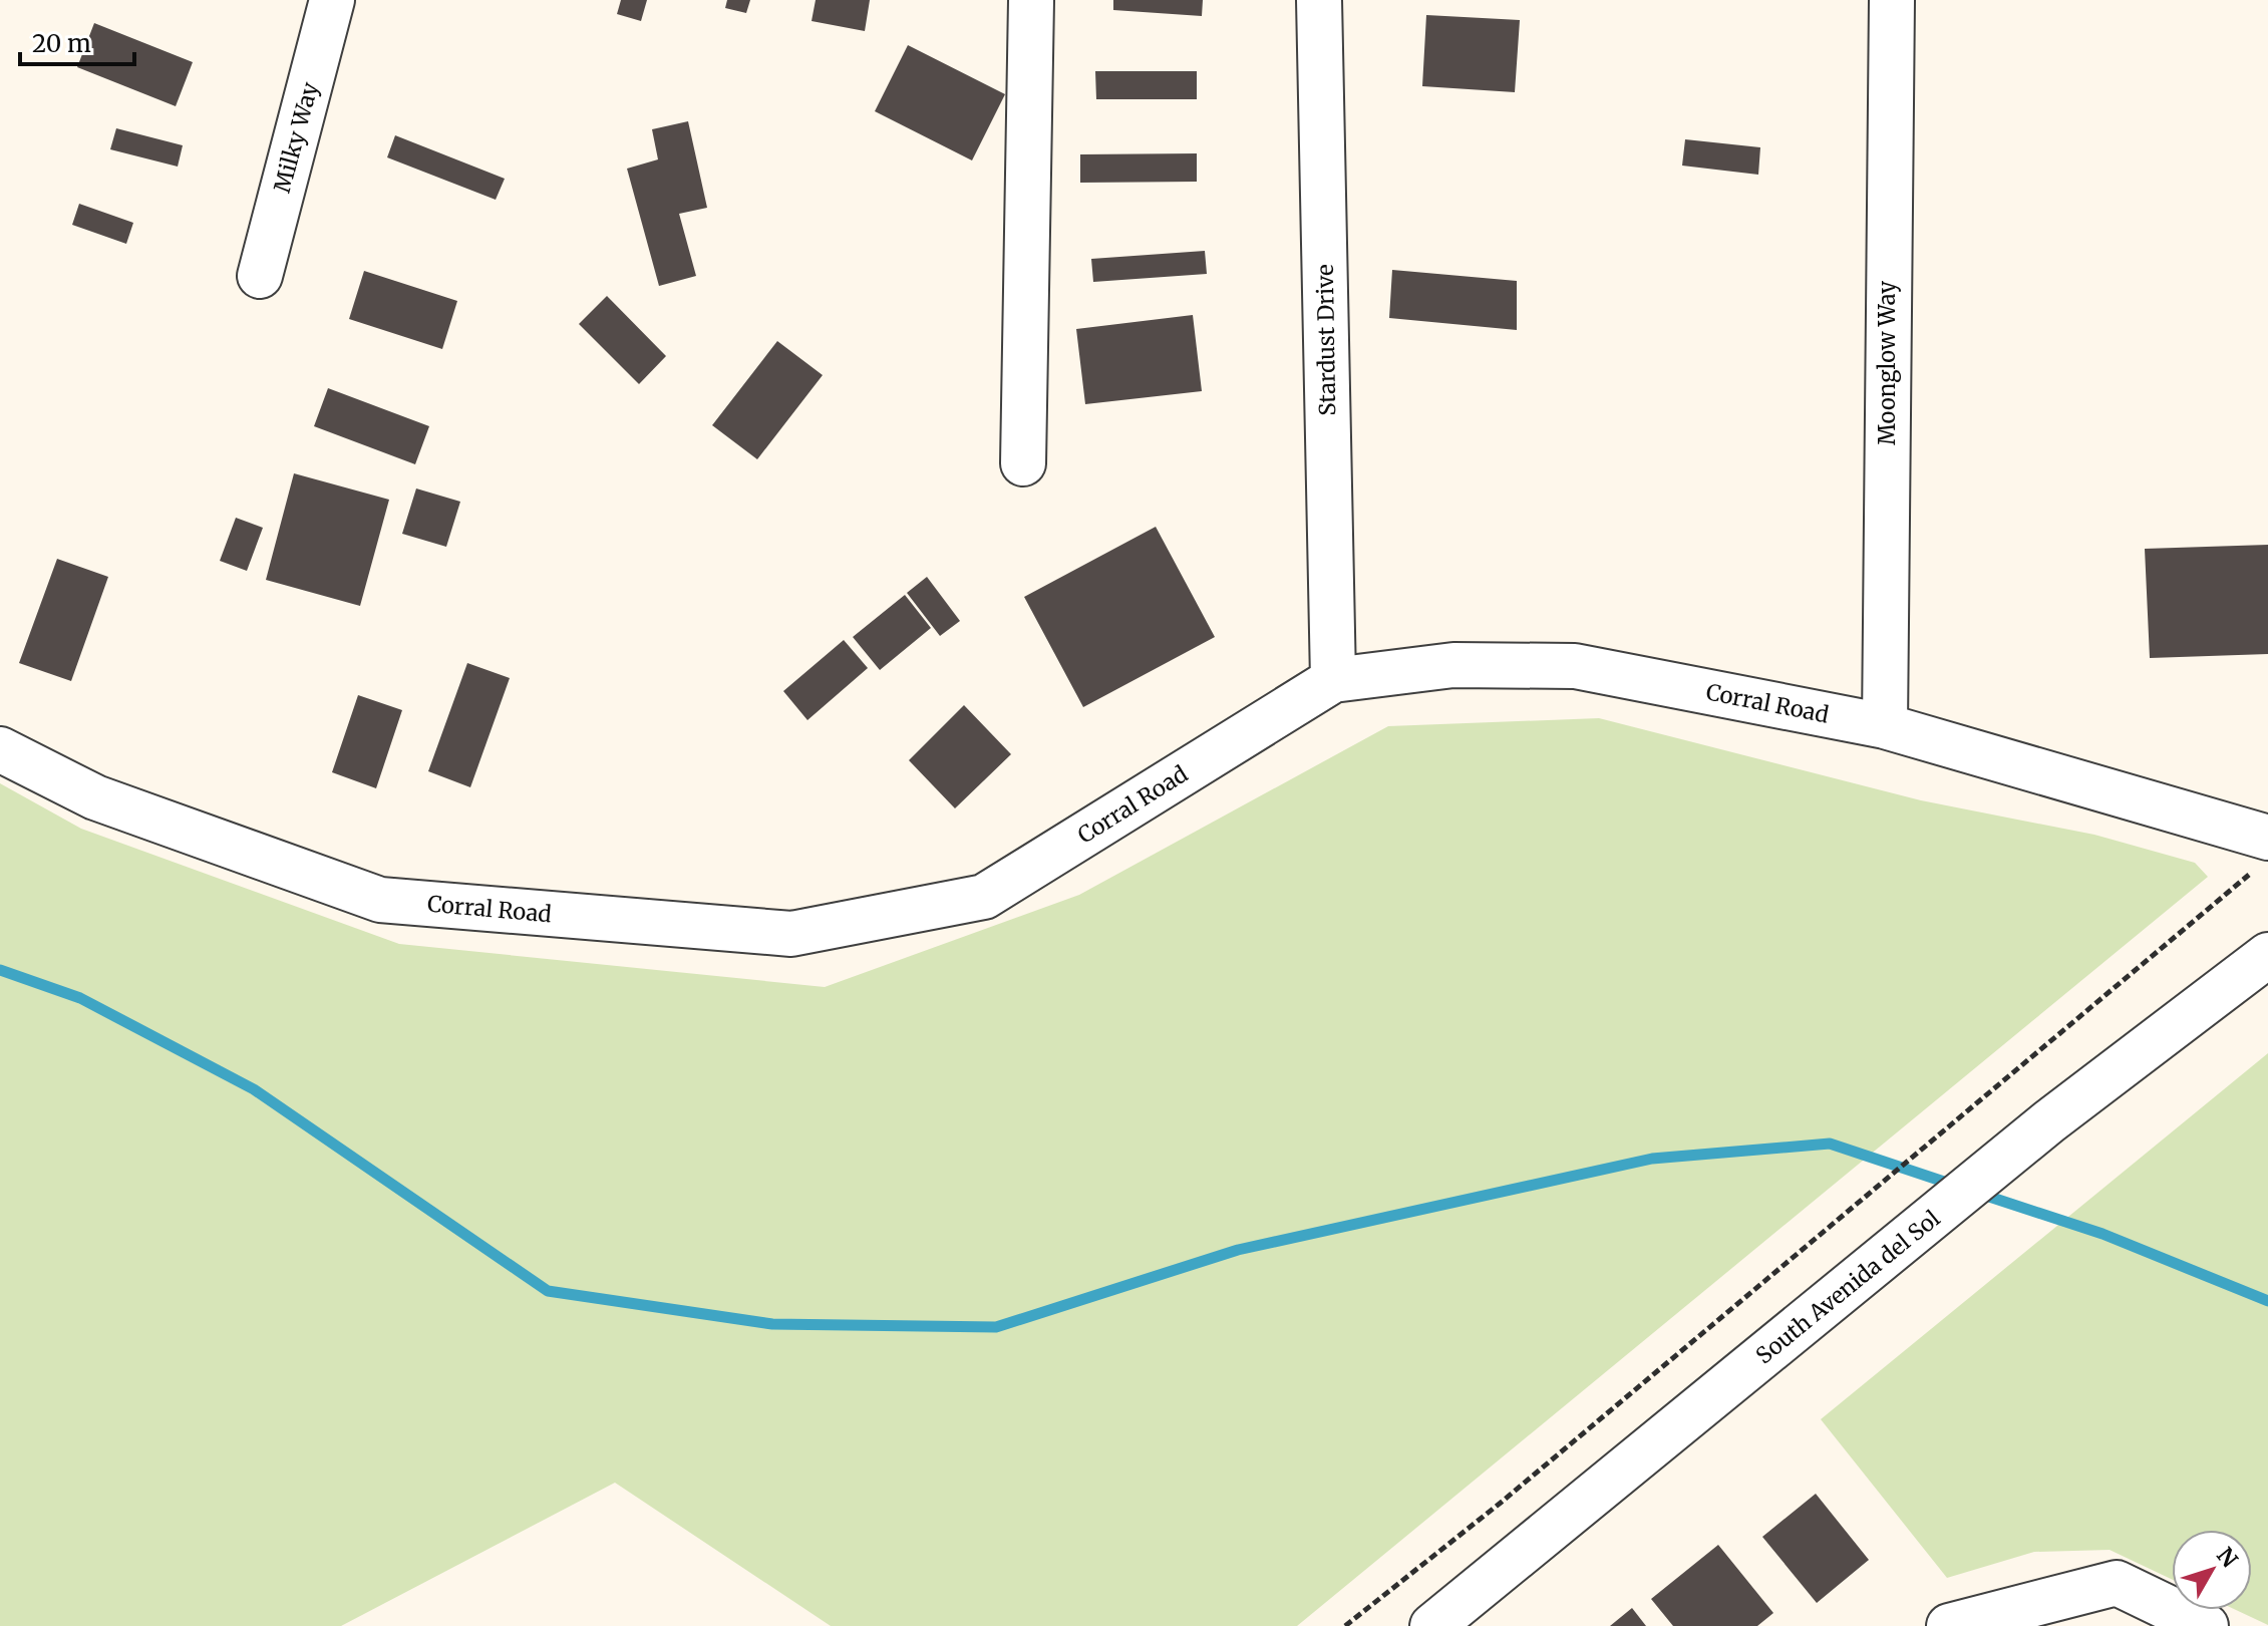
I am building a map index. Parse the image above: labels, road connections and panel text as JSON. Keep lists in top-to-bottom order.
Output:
{
  "streets": {
    "street": [
      "Milky Way",
      "Stardust Drive",
      "Moonglow Way",
      "Corral Road",
      "South Avenida del Sol"
    ]
  },
  "crossings": [
    ["Stardust Drive", "Corral Road"],
    ["Moonglow Way", "Corral Road"]
  ],
  "scale_bar": "20 m",
  "north": "top right"
}
